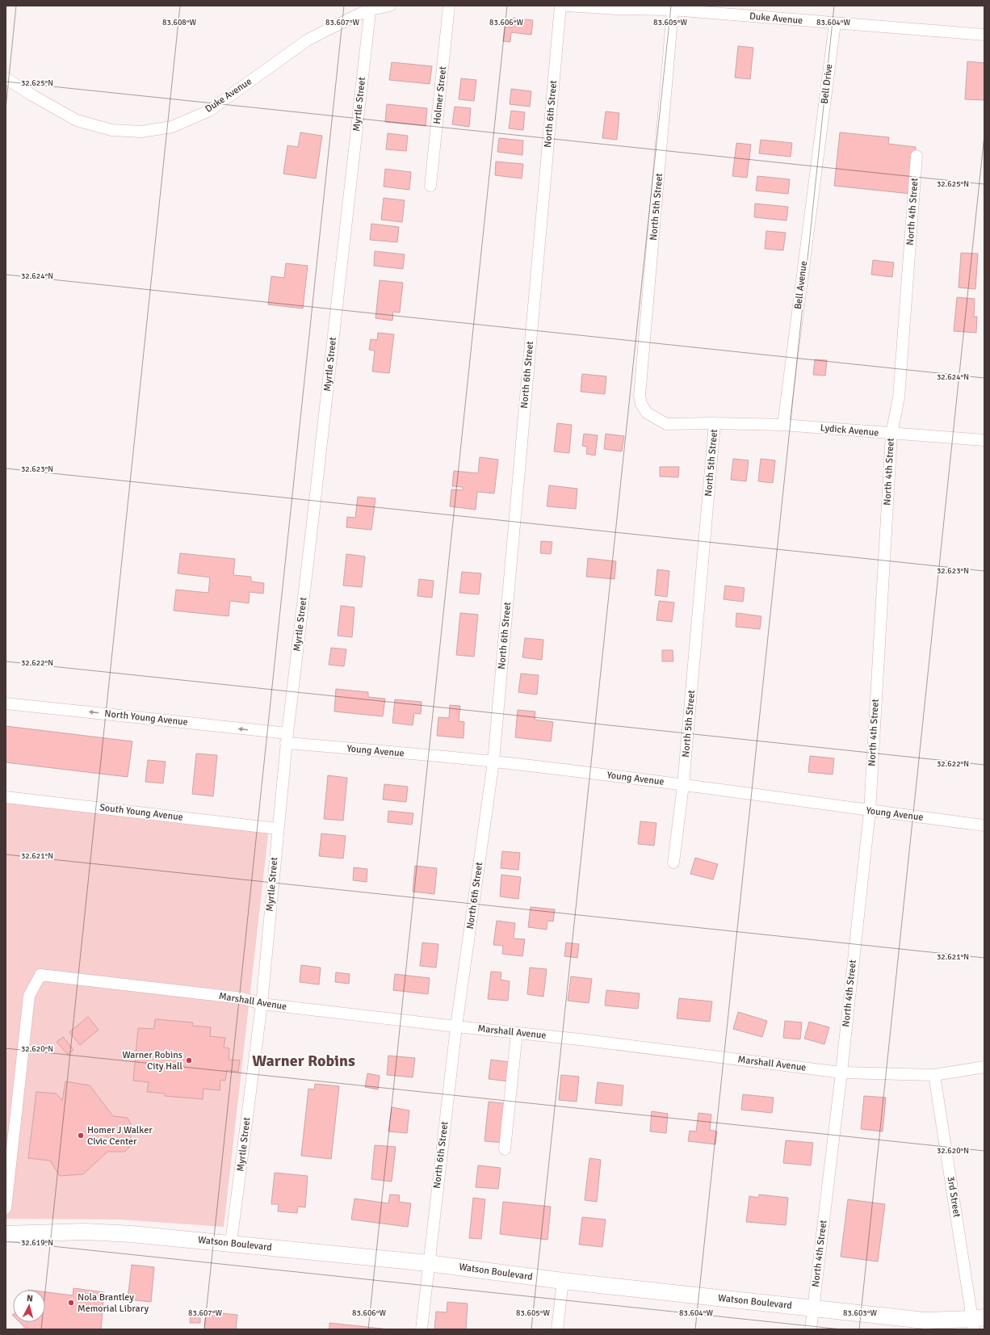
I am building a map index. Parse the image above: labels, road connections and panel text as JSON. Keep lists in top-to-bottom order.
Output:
{
  "streets": {
    "main road": ["Watson Boulevard"],
    "street": [
      "Duke Avenue",
      "Bell Drive",
      "Holmer Street",
      "Myrtle Street",
      "North 6th Street",
      "North 5th Street",
      "North 4th Street",
      "Bell Avenue",
      "Lydick Avenue",
      "North Young Avenue",
      "Young Avenue",
      "South Young Avenue",
      "Marshall Avenue",
      "3rd Street"
    ]
  },
  "crossings": [
    ["Duke Avenue", "Bell Drive"],
    ["Duke Avenue", "Myrtle Street"],
    ["Duke Avenue", "North 5th Street"],
    ["Bell Drive", "Bell Avenue"],
    ["Myrtle Street", "North Young Avenue"],
    ["Myrtle Street", "Young Avenue"],
    ["Myrtle Street", "South Young Avenue"],
    ["Myrtle Street", "Marshall Avenue"],
    ["Myrtle Street", "Watson Boulevard"],
    ["North 6th Street", "Young Avenue"],
    ["North 6th Street", "Marshall Avenue"],
    ["North 6th Street", "Watson Boulevard"],
    ["North 5th Street", "Lydick Avenue"],
    ["North 5th Street", "Young Avenue"],
    ["North 4th Street", "Lydick Avenue"],
    ["North 4th Street", "Young Avenue"],
    ["North 4th Street", "Marshall Avenue"],
    ["North 4th Street", "Watson Boulevard"],
    ["Bell Avenue", "Lydick Avenue"],
    ["North Young Avenue", "Young Avenue"],
    ["Marshall Avenue", "3rd Street"],
    ["3rd Street", "Watson Boulevard"]
  ],
  "one_way": ["North Young Avenue"],
  "districts": ["Warner Robins"],
  "places": ["Warner Robins City Hall", "Homer J Walker Civic Center", "Nola Brantley Memorial Library"],
  "north": "top",
  "coordinates": [
    "83.608°W",
    "83.607°W",
    "83.606°W",
    "83.605°W",
    "83.604°W",
    "32.625°N",
    "32.624°N",
    "32.623°N",
    "32.622°N",
    "32.621°N",
    "32.620°N",
    "32.619°N",
    "83.603°W"
  ]
}
